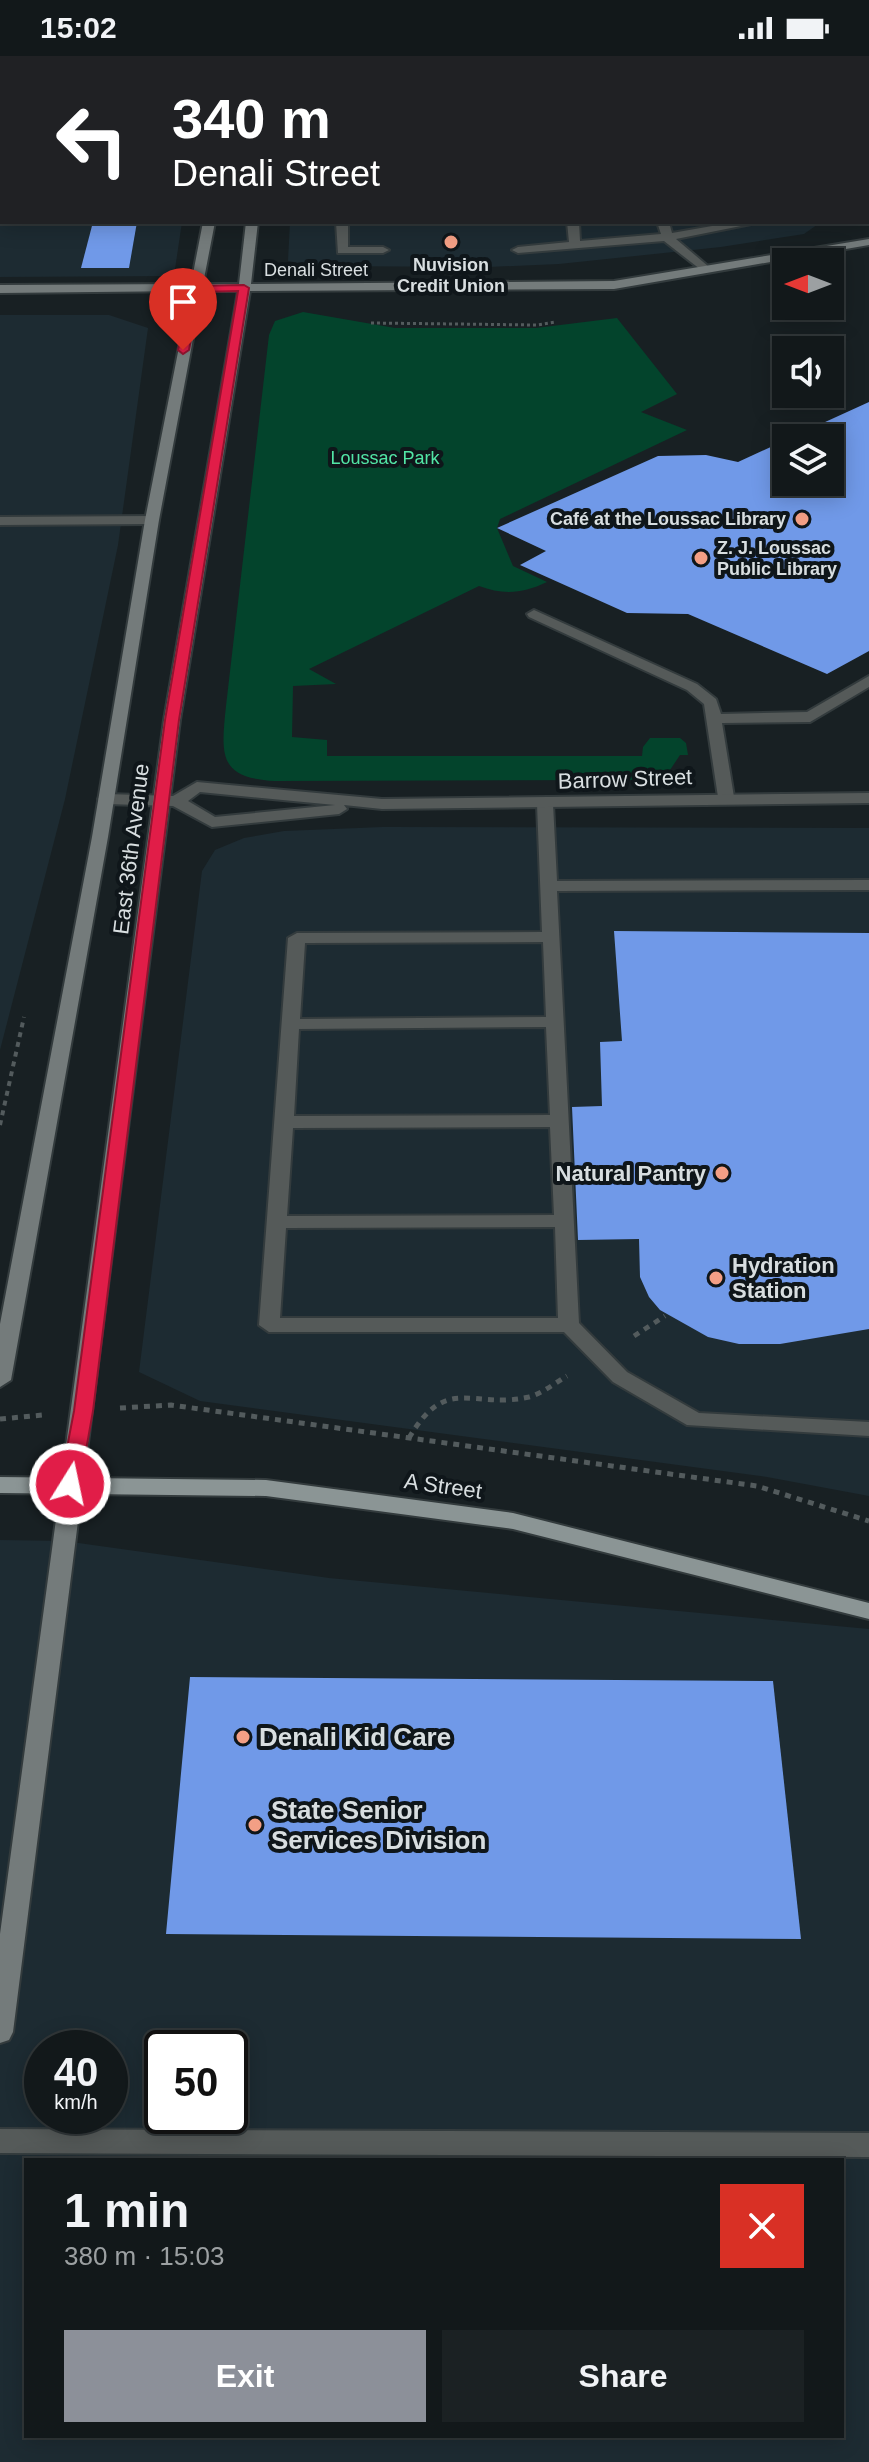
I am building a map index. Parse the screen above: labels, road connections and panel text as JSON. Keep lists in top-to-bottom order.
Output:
{
  "streets": {
    "main road": ["Denali Street", "East 36th Avenue", "A Street"],
    "street": ["Barrow Street"]
  },
  "crossings": [
    ["Denali Street", "East 36th Avenue"],
    ["Barrow Street", "East 36th Avenue"],
    ["East 36th Avenue", "A Street"]
  ],
  "parks": ["Loussac Park"],
  "places": [
    "Nuvision Credit Union",
    "Café at the Loussac Library",
    "Z. J. Loussac Public Library",
    "Natural Pantry",
    "Hydration Station",
    "Denali Kid Care",
    "State Senior Services Division"
  ],
  "north": "left",
  "page": {
    "status": "15:02",
    "turn": ["340 m", "Denali Street"],
    "speed": "40 km/h",
    "limit": "50",
    "heading": ["1 min", "380 m · 15:03"],
    "buttons": ["Exit", "Share"]
  }
}
